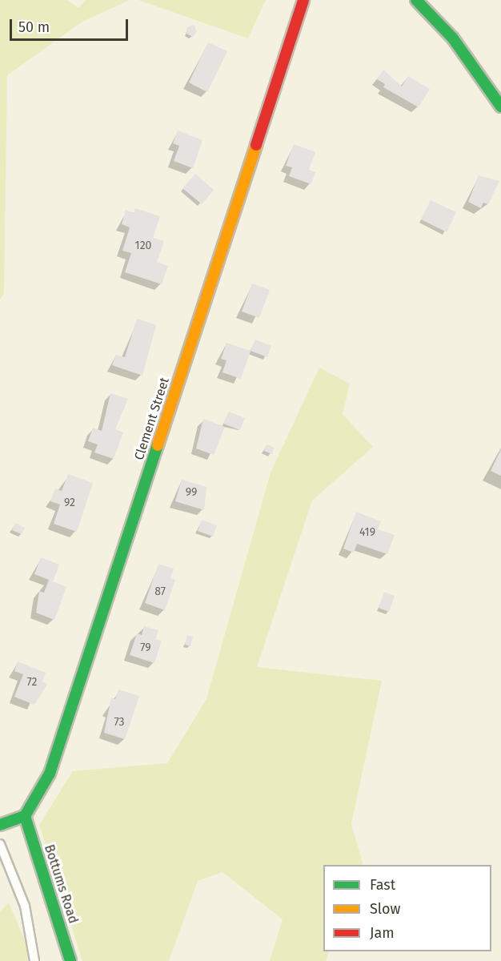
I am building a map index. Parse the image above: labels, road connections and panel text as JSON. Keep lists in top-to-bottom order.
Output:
{
  "streets": {
    "street": ["Clement Street", "Bottums Road"]
  },
  "crossings": [
    ["Clement Street", "Bottums Road"]
  ],
  "house_numbers": [
    "120",
    "99",
    "92",
    "419",
    "87",
    "79",
    "72",
    "73"
  ],
  "legend": ["Fast", "Slow", "Jam"],
  "scale_bar": "50 m"
}
